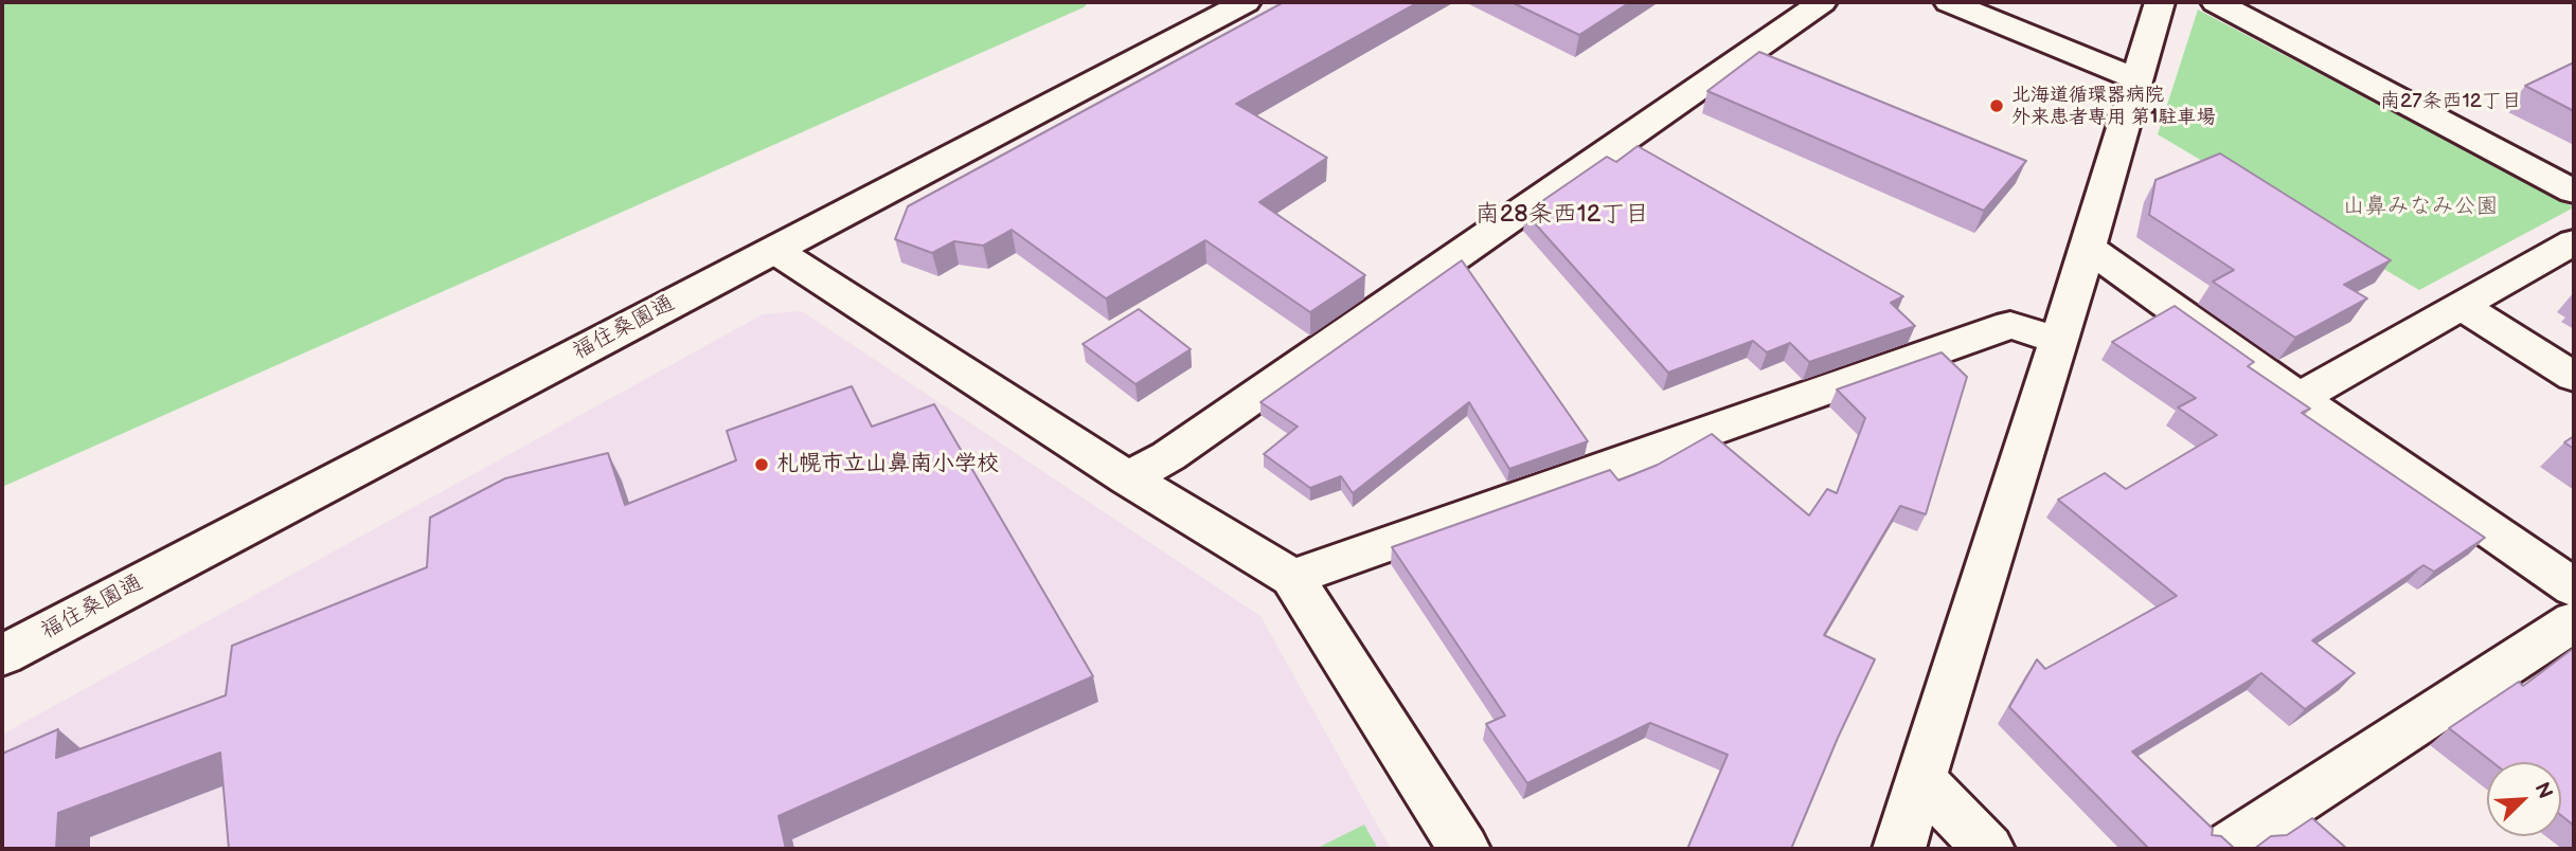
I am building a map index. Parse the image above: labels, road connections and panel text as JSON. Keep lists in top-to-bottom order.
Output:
{
  "streets": {
    "street": ["福住桑園通"]
  },
  "districts": ["南27条西12丁目", "南28条西12丁目"],
  "parks": ["山鼻みなみ公園"],
  "places": ["北海道循環器病院 外来患者専用 第1駐車場", "札幌市立山鼻南小学校"],
  "north": "top right"
}
